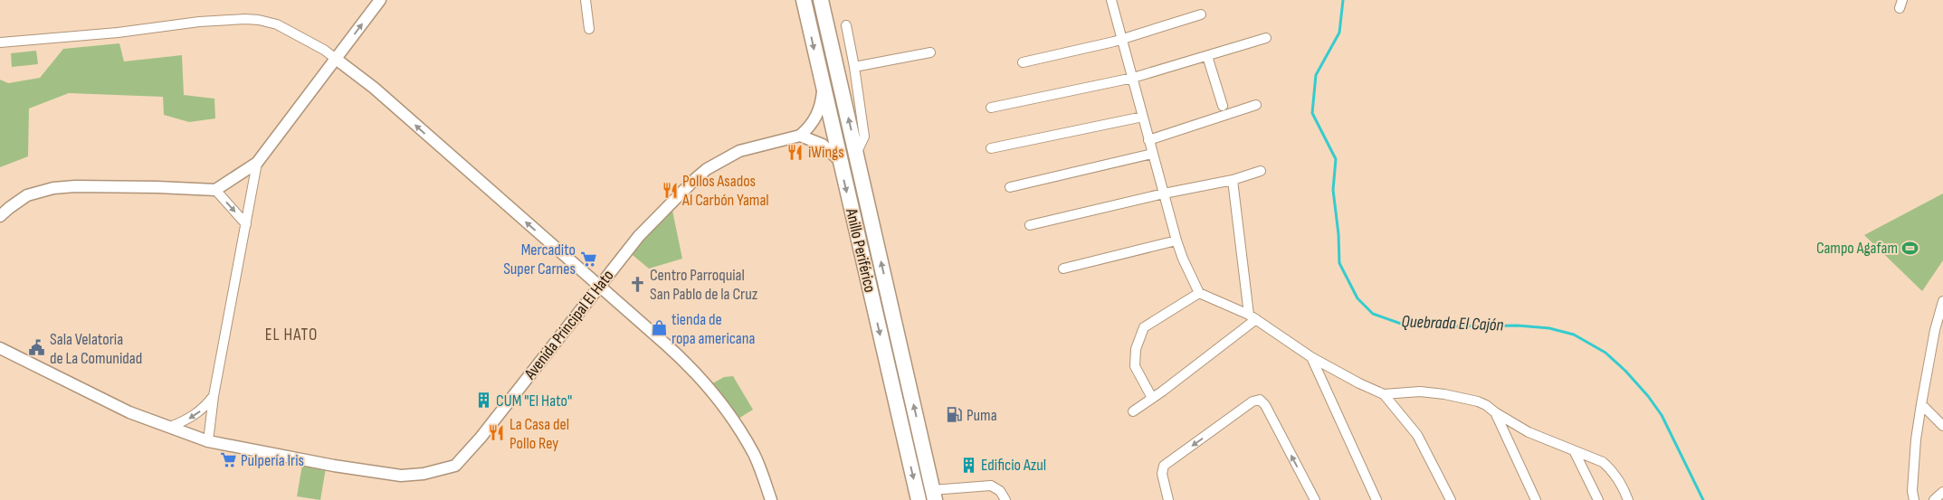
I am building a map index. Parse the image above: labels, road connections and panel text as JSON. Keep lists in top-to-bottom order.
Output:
{
  "streets": {
    "highway": ["Anillo Periférico"],
    "street": ["Avenida Principal El Hato"]
  },
  "districts": ["EL HATO"],
  "water": ["Quebrada El Cajón"],
  "places": {
    "restaurant": ["iWings", "Pollos Asados Al Carbón Yamal", "La Casa del Pollo Rey"],
    "sports": ["Campo Agafam"],
    "supermarket": ["Mercadito Super Carnes", "Pulpería Iris"],
    "church": ["Centro Parroquial San Pablo de la Cruz"],
    "shop": ["tienda de ropa americana"],
    "public building": ["Sala Velatoria de La Comunidad"],
    "building": ["CUM \"El Hato\"", "Edificio Azul"],
    "fuel station": ["Puma"]
  }
}
